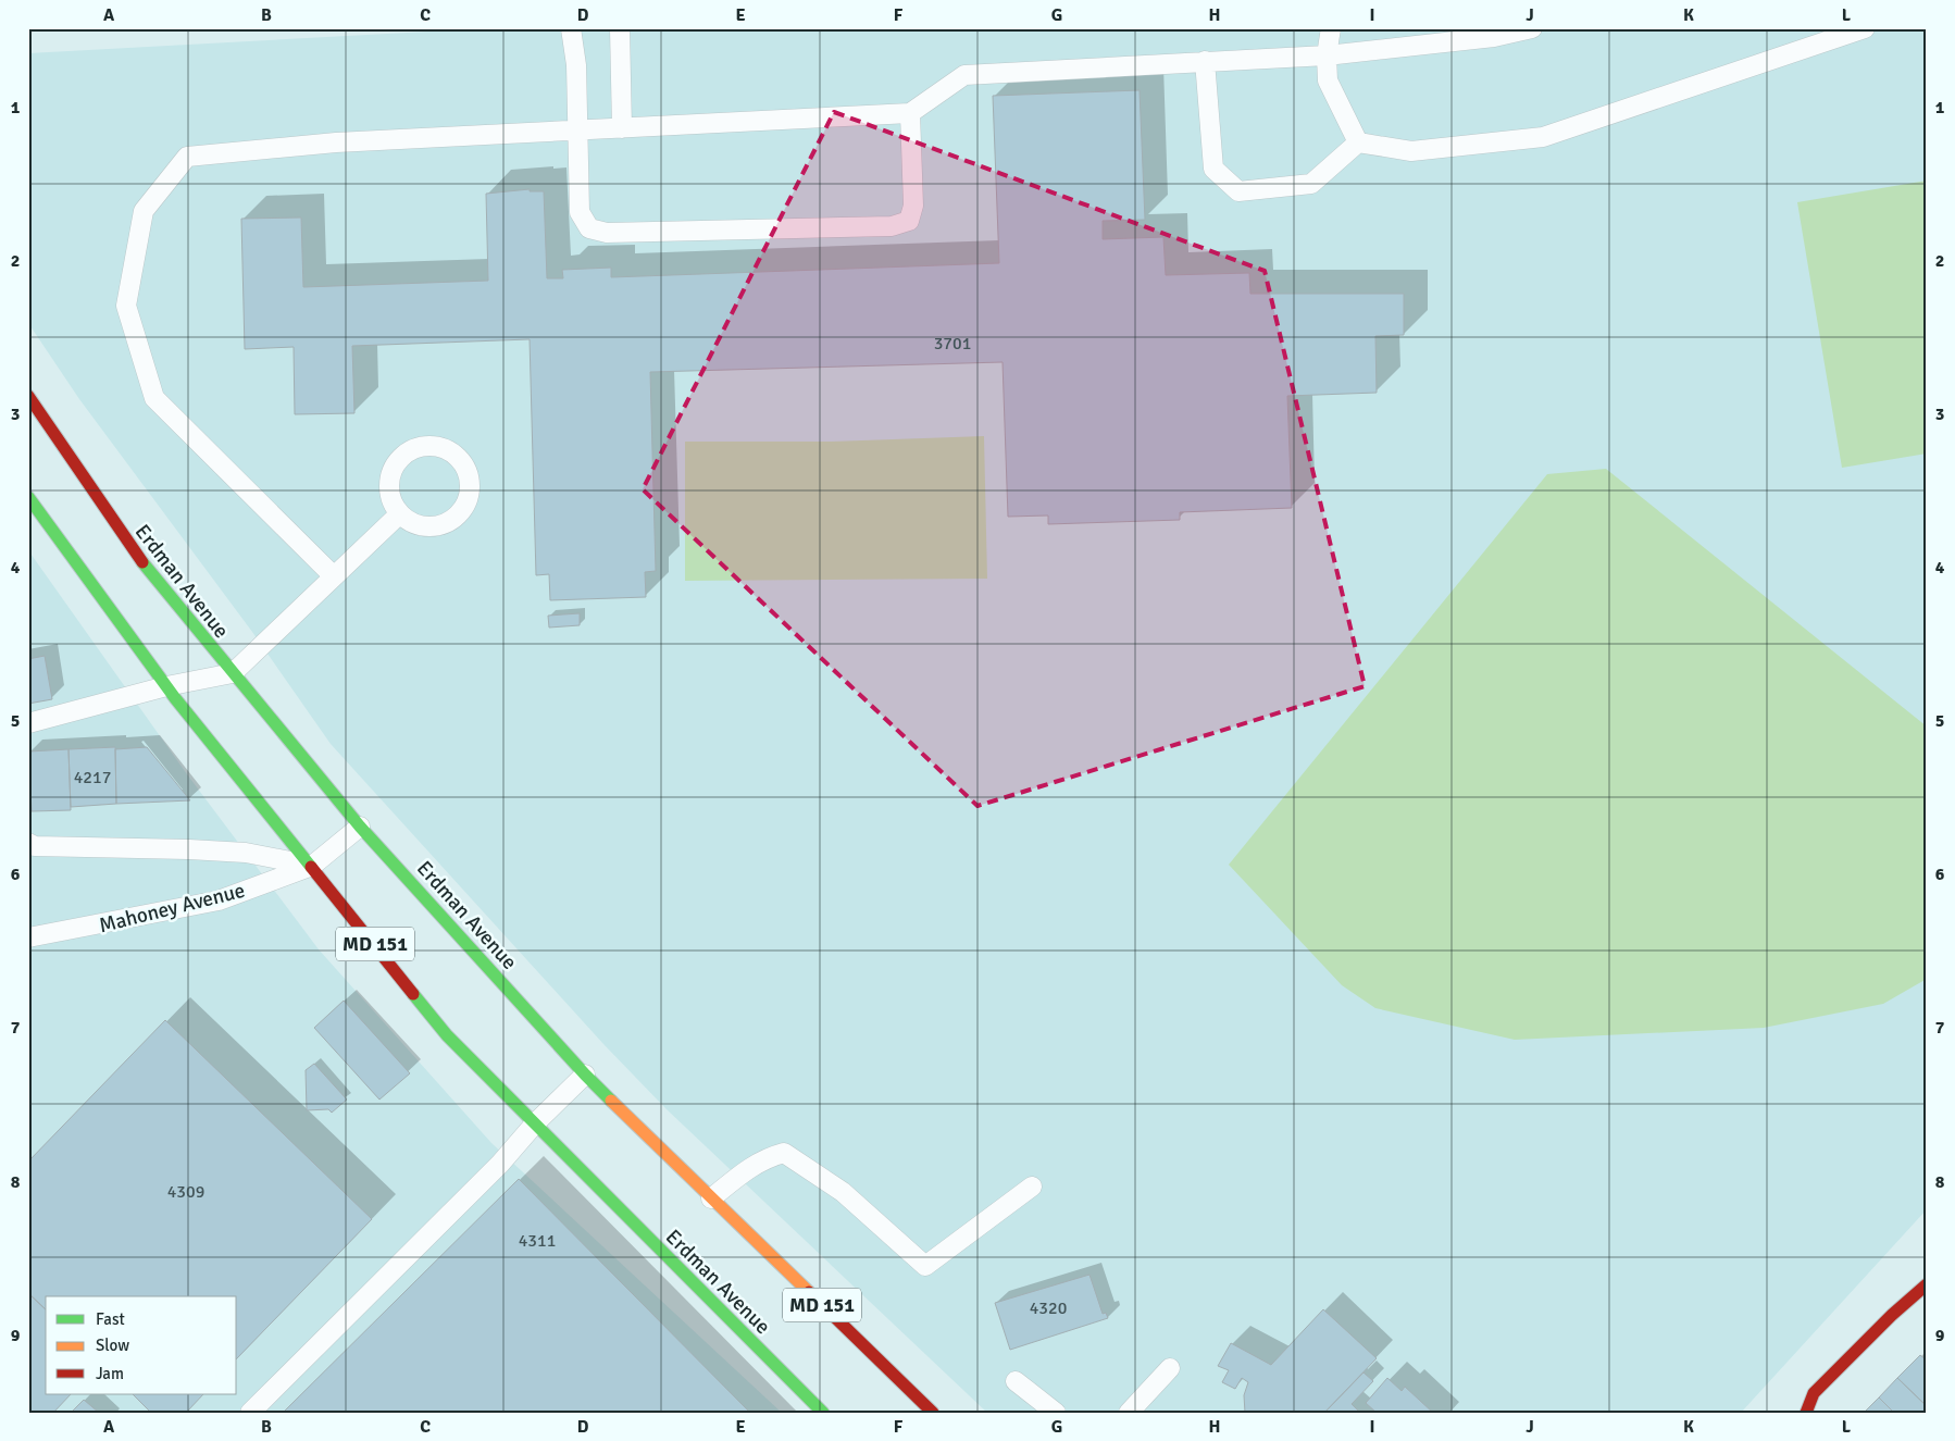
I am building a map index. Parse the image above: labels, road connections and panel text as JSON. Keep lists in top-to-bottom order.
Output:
{
  "streets": {
    "main road": ["Erdman Avenue", "MD 151"],
    "lane": ["Mahoney Avenue"]
  },
  "crossings": [
    ["Erdman Avenue", "Mahoney Avenue"]
  ],
  "house_numbers": [
    "3701",
    "4217",
    "4309",
    "4311",
    "4320"
  ],
  "legend": ["Fast", "Slow", "Jam"],
  "grid": {
    "columns": [
      "A",
      "B",
      "C",
      "D",
      "E",
      "F",
      "G",
      "H",
      "I",
      "J",
      "K",
      "L"
    ],
    "rows": [
      "1",
      "2",
      "3",
      "4",
      "5",
      "6",
      "7",
      "8",
      "9"
    ]
  }
}
